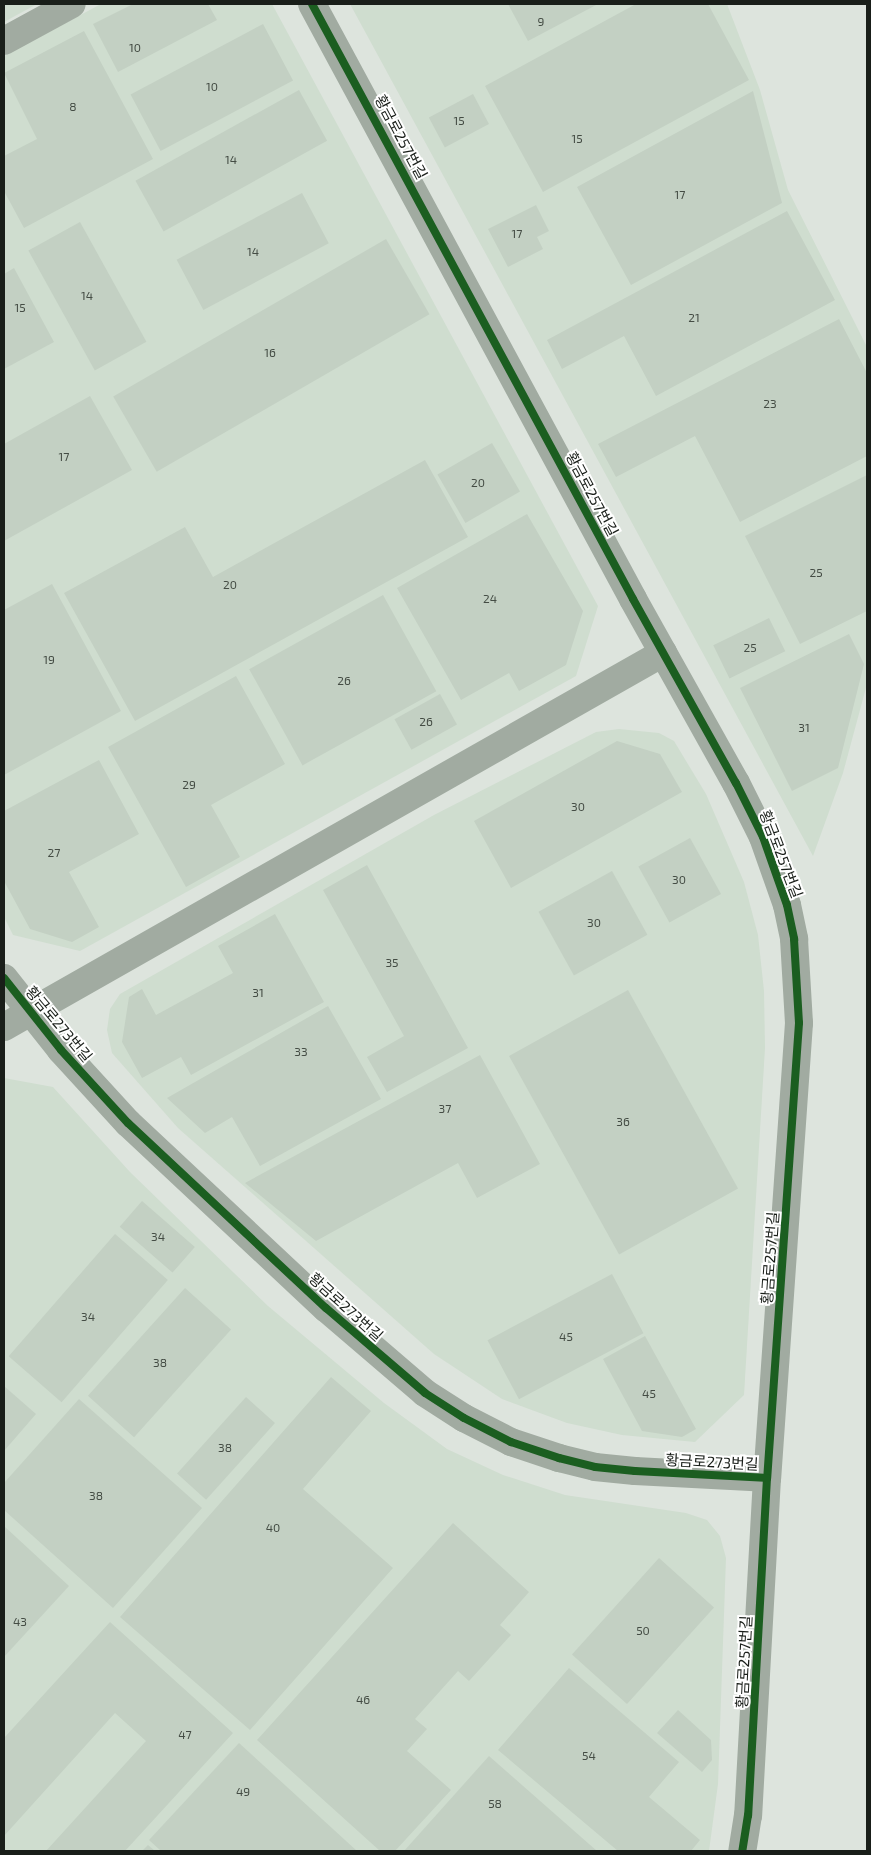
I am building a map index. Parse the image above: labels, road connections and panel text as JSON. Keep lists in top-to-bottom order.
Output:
{
  "streets": {
    "street": ["황금로257번길", "황금로273번길"]
  },
  "crossings": [
    ["황금로257번길", "황금로273번길"]
  ],
  "house_numbers": [
    "9",
    "10",
    "10",
    "8",
    "15",
    "15",
    "14",
    "17",
    "17",
    "14",
    "14",
    "15",
    "21",
    "16",
    "23",
    "17",
    "20",
    "25",
    "20",
    "24",
    "25",
    "19",
    "26",
    "26",
    "31",
    "29",
    "30",
    "27",
    "30",
    "30",
    "35",
    "31",
    "33",
    "37",
    "36",
    "34",
    "34",
    "45",
    "38",
    "45",
    "38",
    "38",
    "40",
    "43",
    "50",
    "46",
    "47",
    "54",
    "49",
    "58"
  ]
}
